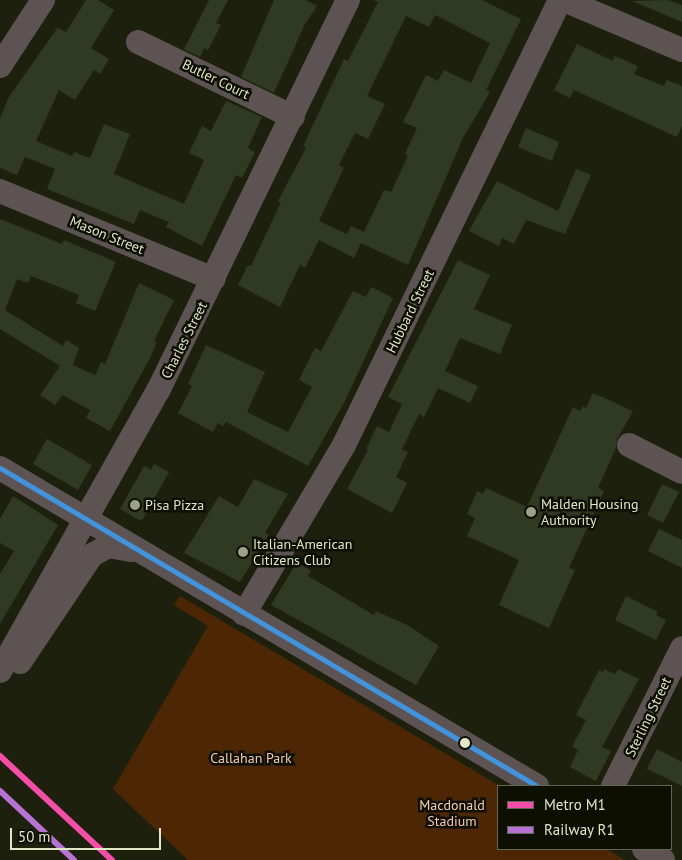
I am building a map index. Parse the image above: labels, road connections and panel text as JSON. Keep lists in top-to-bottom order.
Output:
{
  "streets": {
    "street": [
      "Butler Court",
      "Mason Street",
      "Hubbard Street",
      "Charles Street",
      "Sterling Street"
    ]
  },
  "crossings": [
    ["Butler Court", "Charles Street"],
    ["Mason Street", "Charles Street"]
  ],
  "parks": ["Callahan Park", "Macdonald Stadium"],
  "places": ["Pisa Pizza", "Malden Housing Authority", "Italian-American Citizens Club"],
  "lines": ["metro line M1", "rail line R1"],
  "legend": ["Metro M1", "Railway R1"],
  "scale_bar": "50 m"
}
